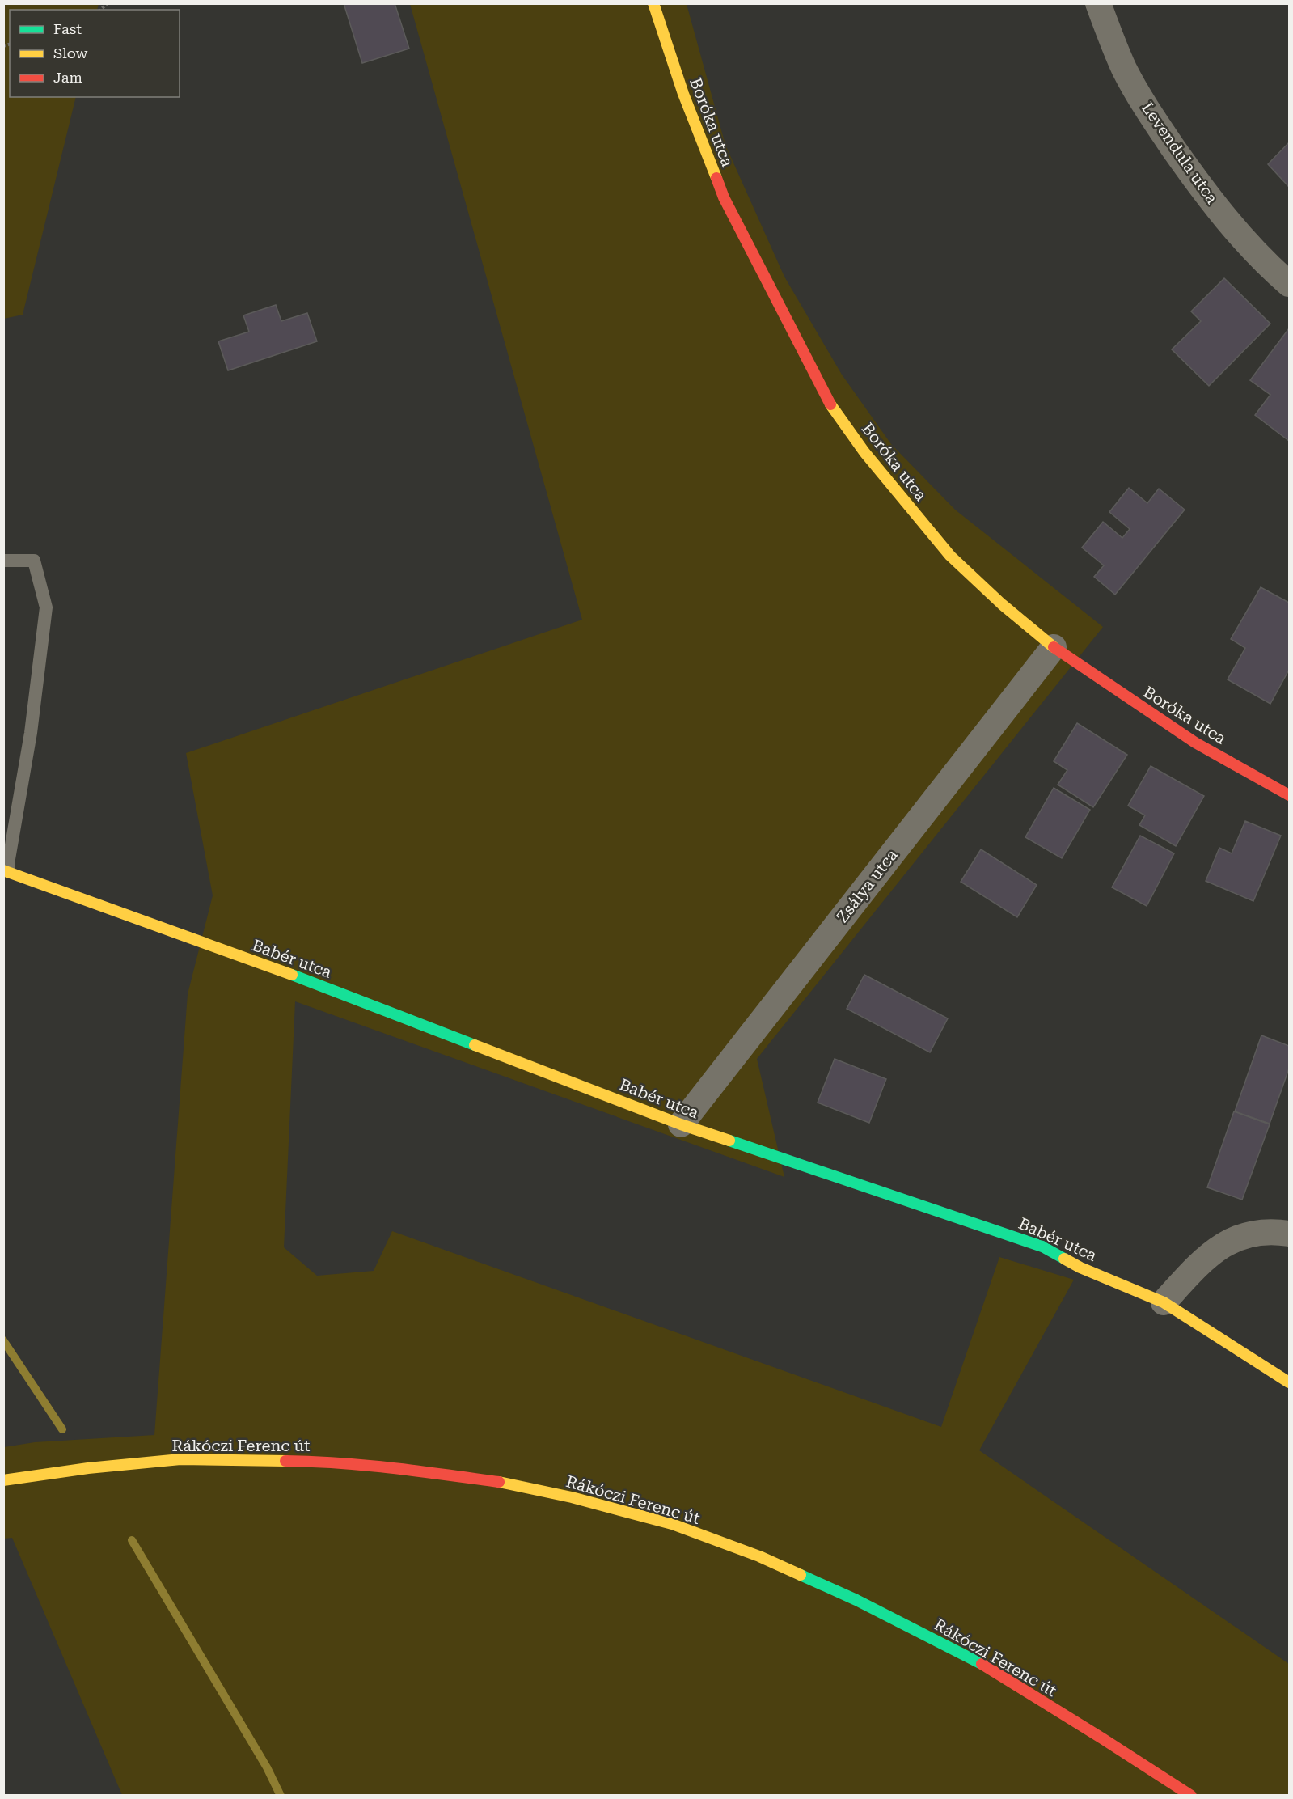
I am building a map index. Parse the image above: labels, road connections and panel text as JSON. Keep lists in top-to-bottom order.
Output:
{
  "streets": {
    "street": [
      "Boróka utca",
      "Levendula utca",
      "Zsálya utca",
      "Babér utca",
      "Rákóczi Ferenc út"
    ]
  },
  "crossings": [
    ["Boróka utca", "Zsálya utca"],
    ["Zsálya utca", "Babér utca"]
  ],
  "legend": ["Fast", "Slow", "Jam"]
}
